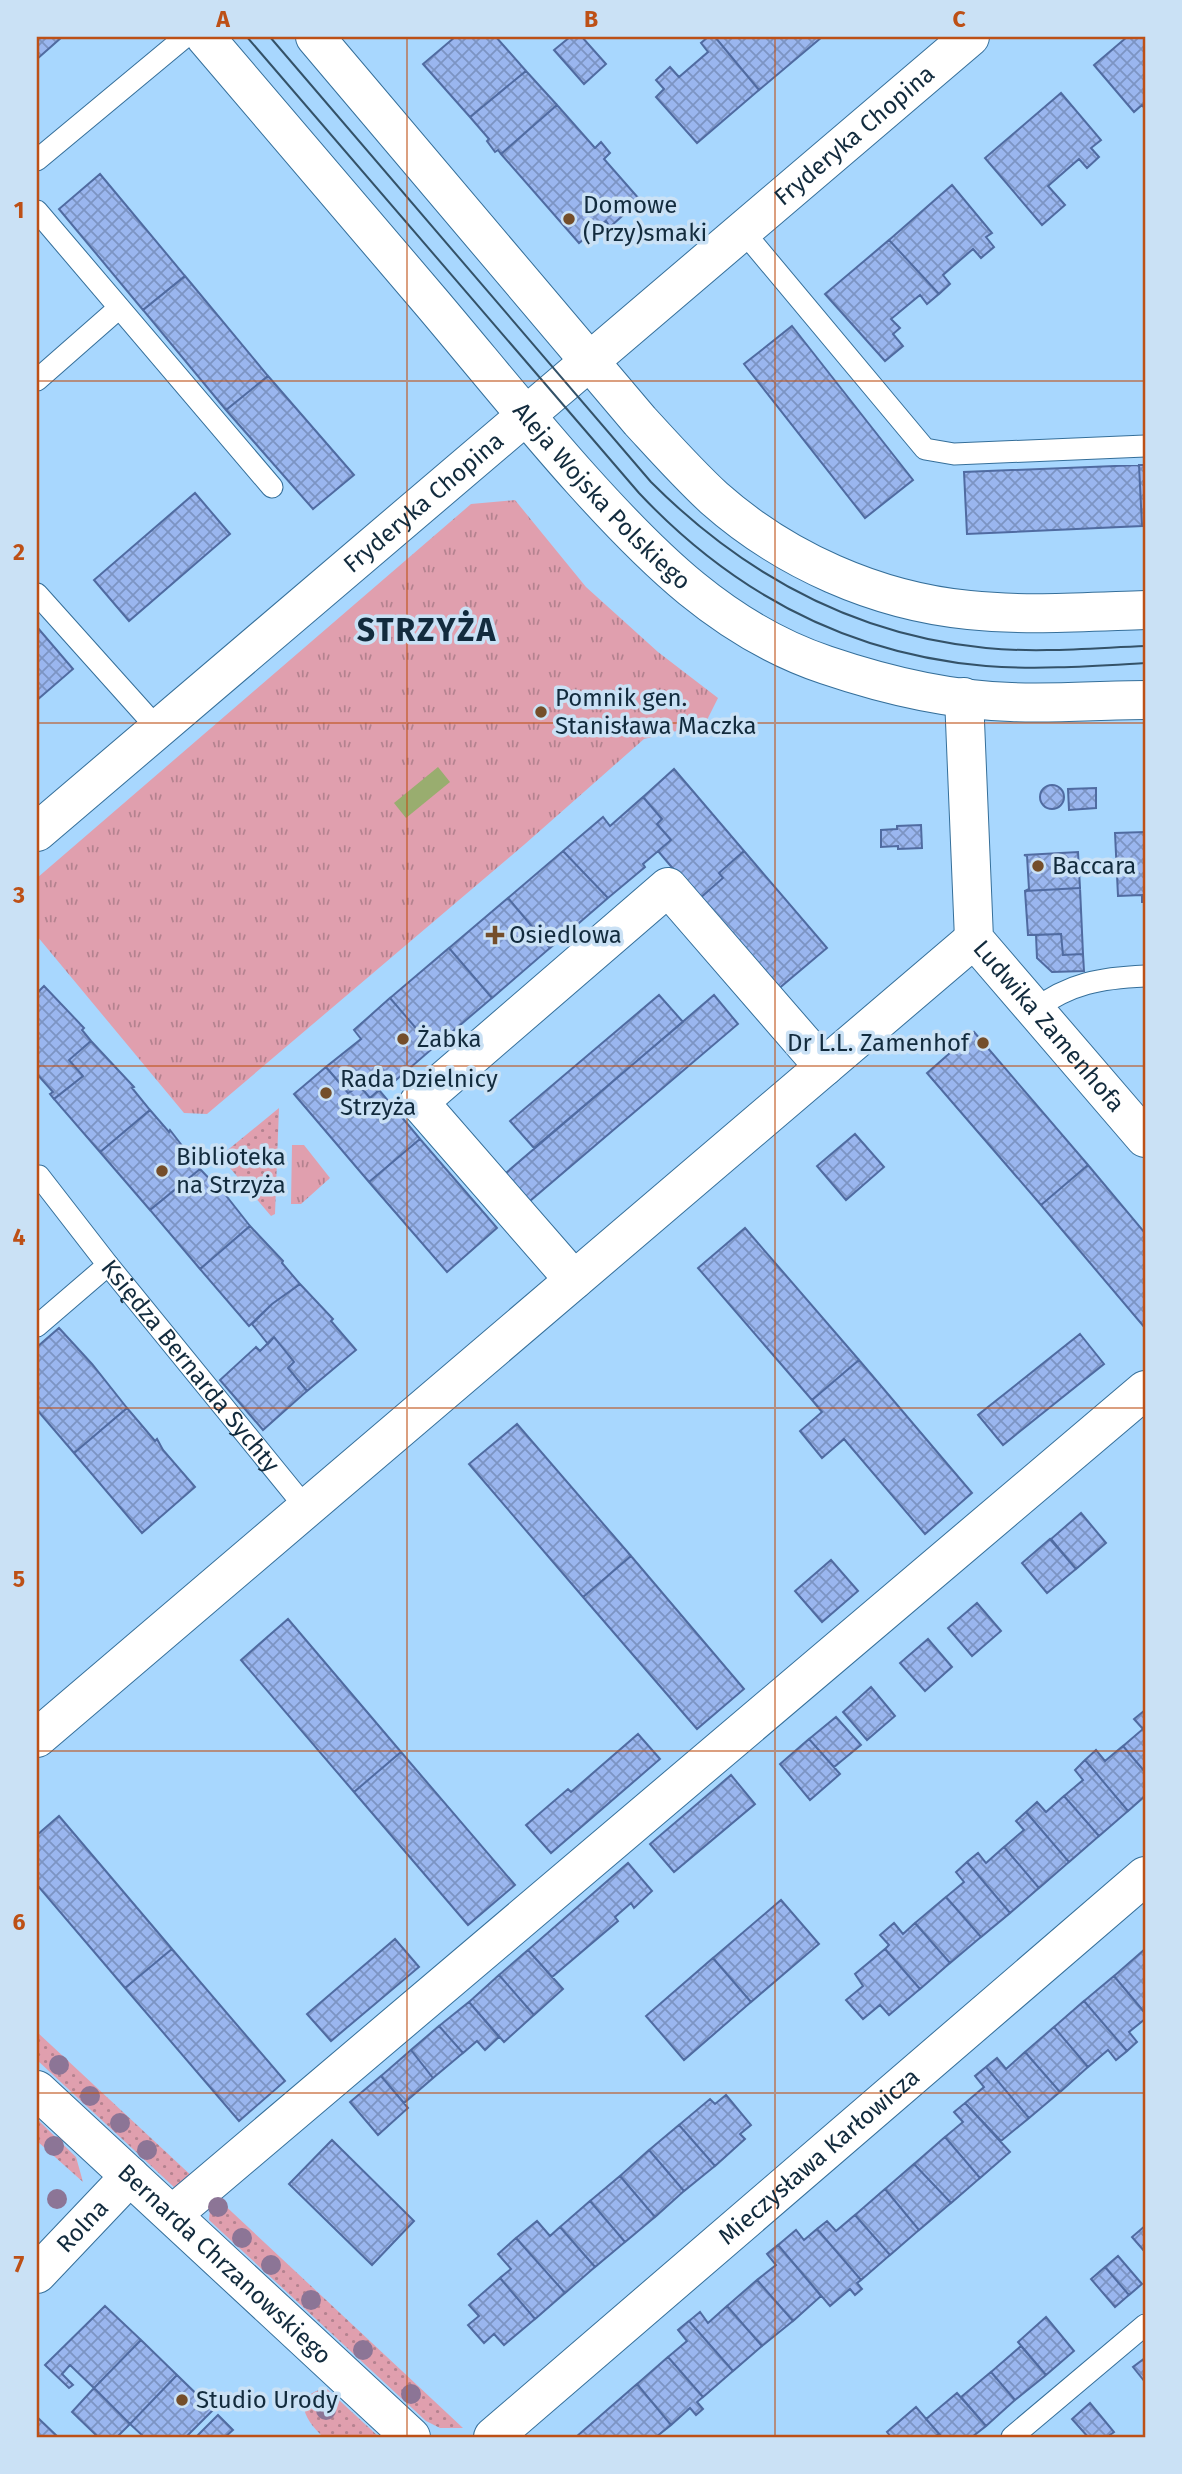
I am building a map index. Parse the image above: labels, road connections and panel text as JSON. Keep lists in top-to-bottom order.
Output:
{
  "streets": {
    "street": [
      "Fryderyka Chopina",
      "Aleja Wojska Polskiego",
      "Ludwika Zamenhofa",
      "Mieczysława Karłowicza",
      "Rolna",
      "Bernarda Chrzanowskiego"
    ],
    "lane": ["Księdza Bernarda Sychty"]
  },
  "crossings": [
    ["Fryderyka Chopina", "Aleja Wojska Polskiego"],
    ["Aleja Wojska Polskiego", "Ludwika Zamenhofa"],
    ["Rolna", "Bernarda Chrzanowskiego"]
  ],
  "districts": ["STRZYŻA"],
  "places": {
    "other": [
      "Domowe (Przy)smaki",
      "Pomnik gen. Stanisława Maczka",
      "Baccara",
      "Żabka",
      "Dr L.L. Zamenhof",
      "Rada Dzielnicy Strzyża",
      "Biblioteka na Strzyża",
      "Studio Urody"
    ],
    "health": ["Osiedlowa"]
  },
  "grid": {
    "columns": ["A", "B", "C"],
    "rows": [
      "1",
      "2",
      "3",
      "4",
      "5",
      "6",
      "7"
    ]
  }
}
